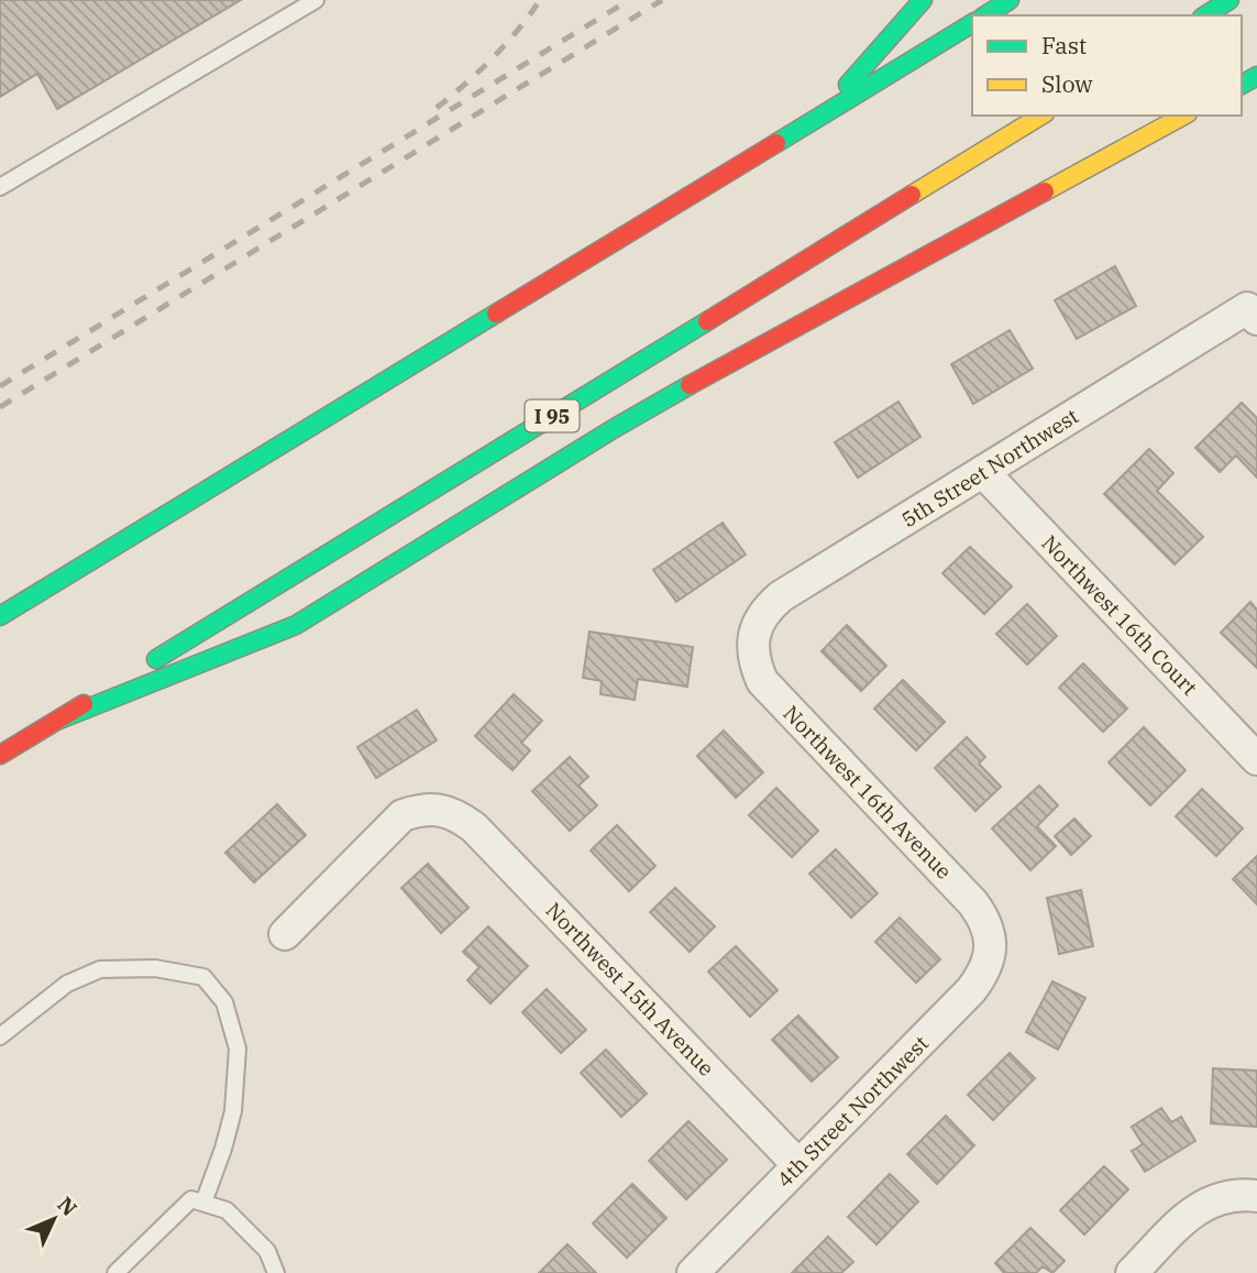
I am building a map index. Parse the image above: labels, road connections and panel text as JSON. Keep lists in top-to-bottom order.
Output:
{
  "streets": {
    "highway": ["I 95"],
    "street": [
      "5th Street Northwest",
      "Northwest 16th Court",
      "Northwest 16th Avenue",
      "Northwest 15th Avenue",
      "4th Street Northwest"
    ]
  },
  "crossings": [
    ["5th Street Northwest", "Northwest 16th Court"],
    ["5th Street Northwest", "Northwest 16th Avenue"],
    ["Northwest 16th Avenue", "4th Street Northwest"],
    ["Northwest 15th Avenue", "4th Street Northwest"]
  ],
  "legend": ["Fast", "Slow"],
  "north": "top right"
}
